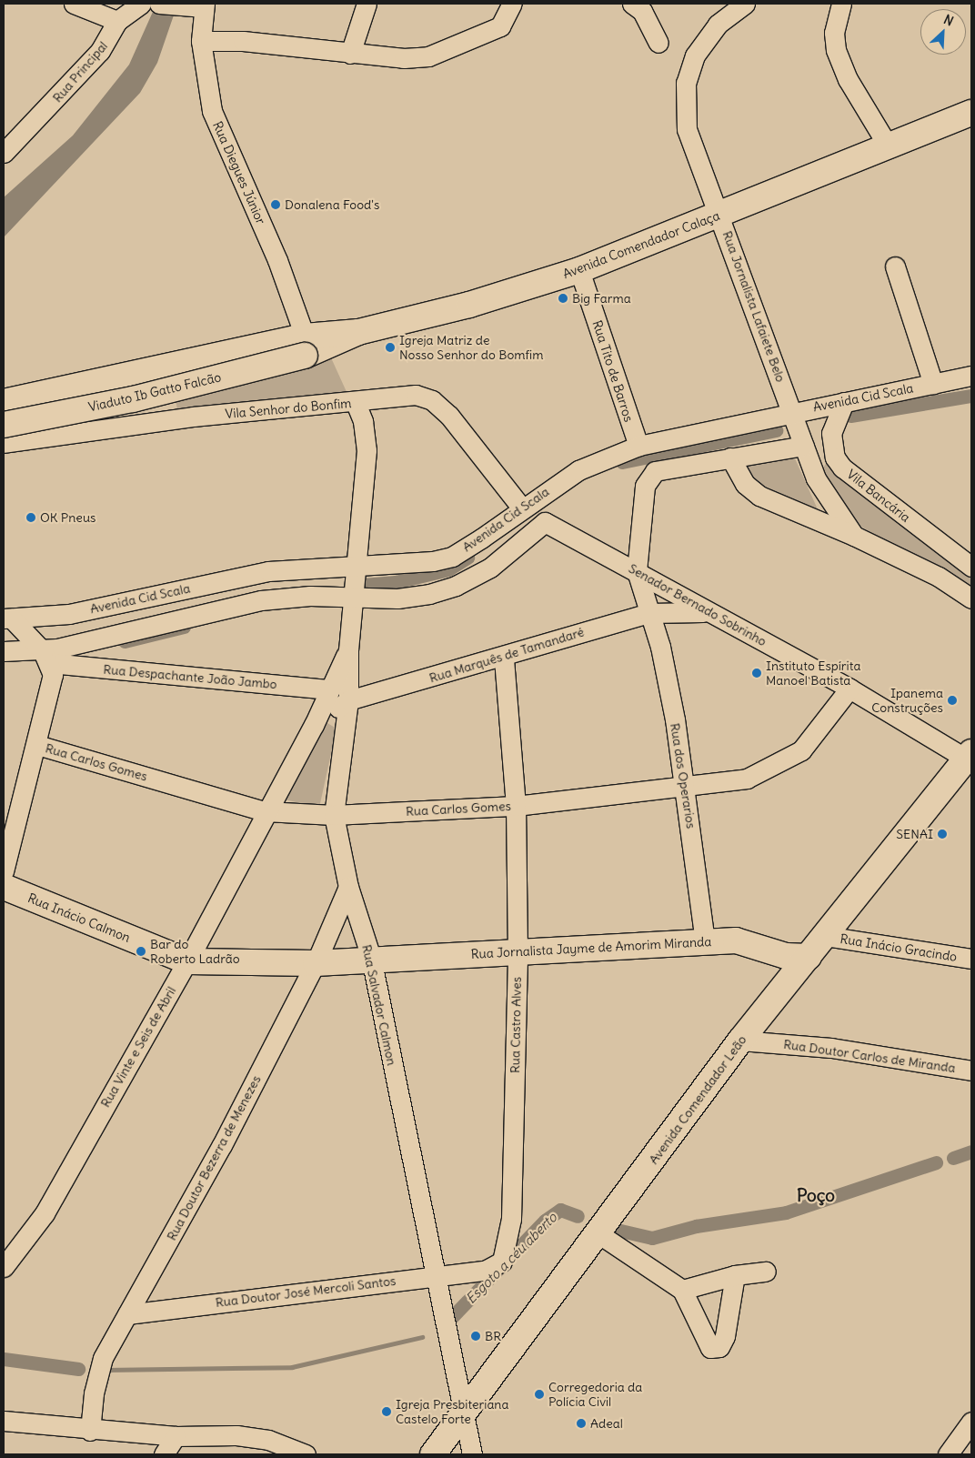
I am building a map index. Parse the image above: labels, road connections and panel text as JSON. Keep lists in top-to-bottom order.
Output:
{
  "streets": {
    "main road": [
      "Avenida Comendador Calaça",
      "Viaduto Ib Gatto Falcão",
      "Rua Inácio Calmon",
      "Rua Jornalista Jayme de Amorim Miranda",
      "Avenida Comendador Leão"
    ],
    "street": [
      "Rua Principal",
      "Rua Diegues Júnior",
      "Rua Jornalista Lafaiete Belo",
      "Rua Tito de Barros",
      "Avenida Cid Scala",
      "Vila Senhor do Bonfim",
      "Vila Bancária",
      "Senador Bernado Sobrinho",
      "Rua Marquês de Tamandaré",
      "Rua Despachante João Jambo",
      "Rua Carlos Gomes",
      "Rua dos Operarios",
      "Rua Inácio Gracindo",
      "Rua Salvador Calmon",
      "Rua Castro Alves",
      "Rua Vinte e Seis de Abril",
      "Rua Doutor Carlos de Miranda",
      "Rua Doutor Bezerra de Menezes",
      "Rua Doutor José Mercoli Santos"
    ]
  },
  "crossings": [
    ["Rua Diegues Júnior", "Avenida Comendador Calaça"],
    ["Rua Diegues Júnior", "Viaduto Ib Gatto Falcão"],
    ["Avenida Comendador Calaça", "Rua Jornalista Lafaiete Belo"],
    ["Avenida Comendador Calaça", "Rua Tito de Barros"],
    ["Avenida Comendador Calaça", "Viaduto Ib Gatto Falcão"],
    ["Rua Jornalista Lafaiete Belo", "Avenida Cid Scala"],
    ["Rua Tito de Barros", "Avenida Cid Scala"],
    ["Avenida Cid Scala", "Vila Senhor do Bonfim"],
    ["Avenida Cid Scala", "Vila Bancária"],
    ["Avenida Cid Scala", "Senador Bernado Sobrinho"],
    ["Avenida Cid Scala", "Rua Despachante João Jambo"],
    ["Avenida Cid Scala", "Rua Salvador Calmon"],
    ["Vila Senhor do Bonfim", "Rua Salvador Calmon"],
    ["Senador Bernado Sobrinho", "Rua Marquês de Tamandaré"],
    ["Senador Bernado Sobrinho", "Rua Carlos Gomes"],
    ["Senador Bernado Sobrinho", "Avenida Comendador Leão"],
    ["Rua Marquês de Tamandaré", "Rua dos Operarios"],
    ["Rua Marquês de Tamandaré", "Rua Salvador Calmon"],
    ["Rua Marquês de Tamandaré", "Rua Castro Alves"],
    ["Rua Marquês de Tamandaré", "Rua Vinte e Seis de Abril"],
    ["Rua Despachante João Jambo", "Rua Vinte e Seis de Abril"],
    ["Rua Carlos Gomes", "Rua dos Operarios"],
    ["Rua Carlos Gomes", "Rua Salvador Calmon"],
    ["Rua Carlos Gomes", "Rua Castro Alves"],
    ["Rua Carlos Gomes", "Rua Vinte e Seis de Abril"],
    ["Rua dos Operarios", "Rua Jornalista Jayme de Amorim Miranda"],
    ["Rua Inácio Calmon", "Rua Jornalista Jayme de Amorim Miranda"],
    ["Rua Inácio Calmon", "Rua Salvador Calmon"],
    ["Rua Inácio Calmon", "Rua Vinte e Seis de Abril"],
    ["Rua Inácio Calmon", "Rua Doutor Bezerra de Menezes"],
    ["Rua Jornalista Jayme de Amorim Miranda", "Rua Salvador Calmon"],
    ["Rua Jornalista Jayme de Amorim Miranda", "Rua Castro Alves"],
    ["Rua Jornalista Jayme de Amorim Miranda", "Avenida Comendador Leão"],
    ["Rua Inácio Gracindo", "Avenida Comendador Leão"],
    ["Rua Salvador Calmon", "Rua Vinte e Seis de Abril"],
    ["Rua Salvador Calmon", "Avenida Comendador Leão"],
    ["Rua Salvador Calmon", "Rua Doutor Bezerra de Menezes"],
    ["Rua Salvador Calmon", "Rua Doutor José Mercoli Santos"],
    ["Rua Castro Alves", "Rua Doutor José Mercoli Santos"],
    ["Rua Doutor Carlos de Miranda", "Avenida Comendador Leão"],
    ["Rua Doutor Bezerra de Menezes", "Rua Doutor José Mercoli Santos"]
  ],
  "districts": ["Poço"],
  "water": ["Esgoto a céu aberto"],
  "places": [
    "Donalena Food's",
    "Big Farma",
    "Igreja Matriz de Nosso Senhor do Bomfim",
    "OK Pneus",
    "Instituto Espírita Manoel Batista",
    "Ipanema Construções",
    "SENAI",
    "Bar do Roberto Ladrão",
    "BR",
    "Corregedoria da Polícia Civil",
    "Igreja Presbiteriana Castelo Forte",
    "Adeal"
  ],
  "north": "top right"
}
